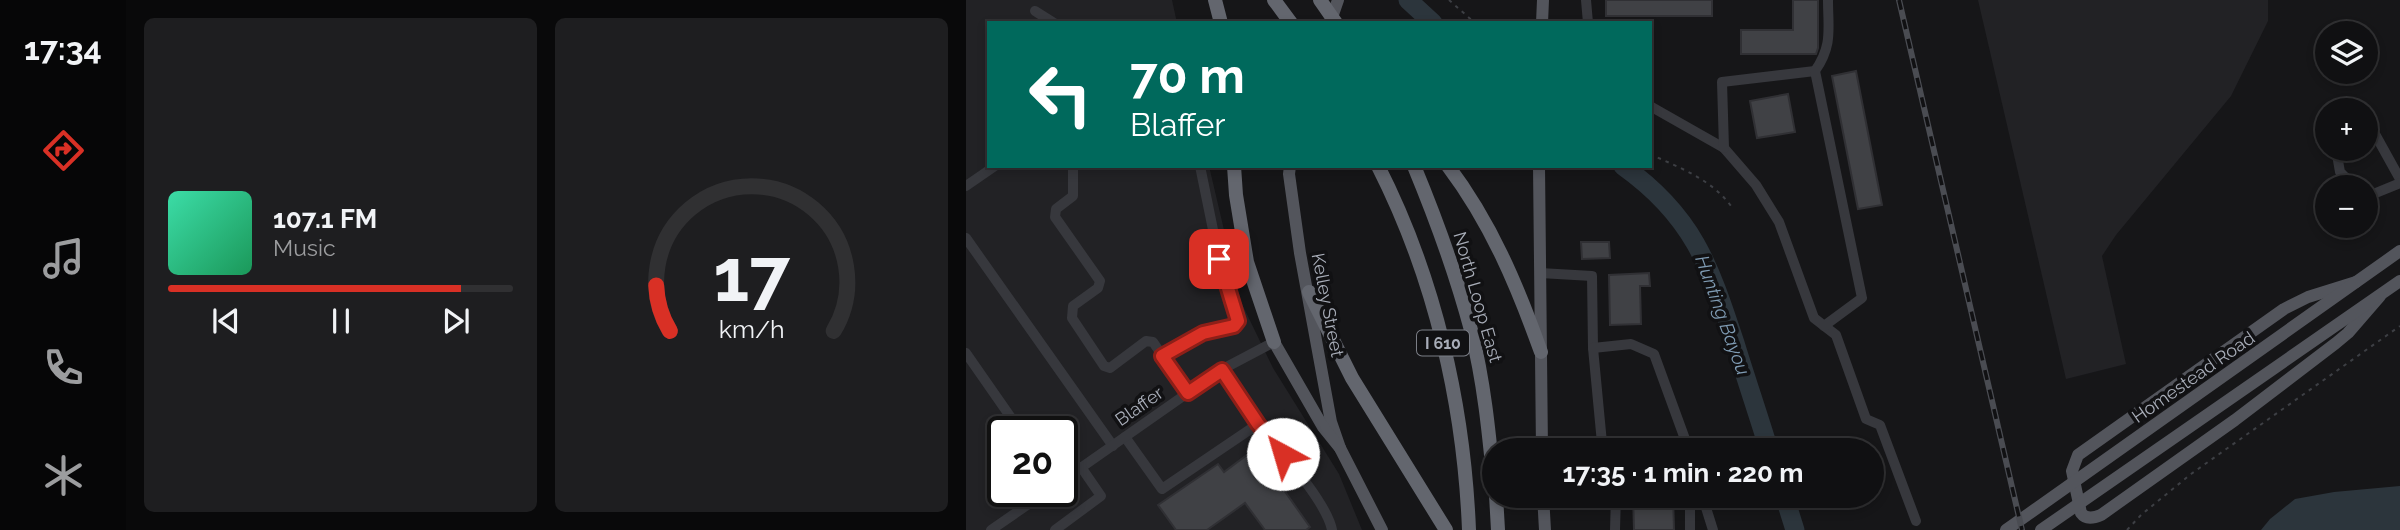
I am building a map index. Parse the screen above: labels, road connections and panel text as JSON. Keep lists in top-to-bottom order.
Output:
{
  "streets": {
    "highway": ["North Loop East", "I 610"],
    "main road": ["Kelley Street", "Homestead Road"],
    "street": ["Blaffer"]
  },
  "water": ["Hunting Bayou"],
  "page": {
    "tabs": "17:34",
    "map_buttons": ["+", "−"],
    "turn": ["70 m", "Blaffer"],
    "song": ["107.1 FM", "Music"],
    "limit": "20",
    "trip": "17:35 · 1 min · 220 m",
    "gauge": ["17", "km/h"]
  }
}
